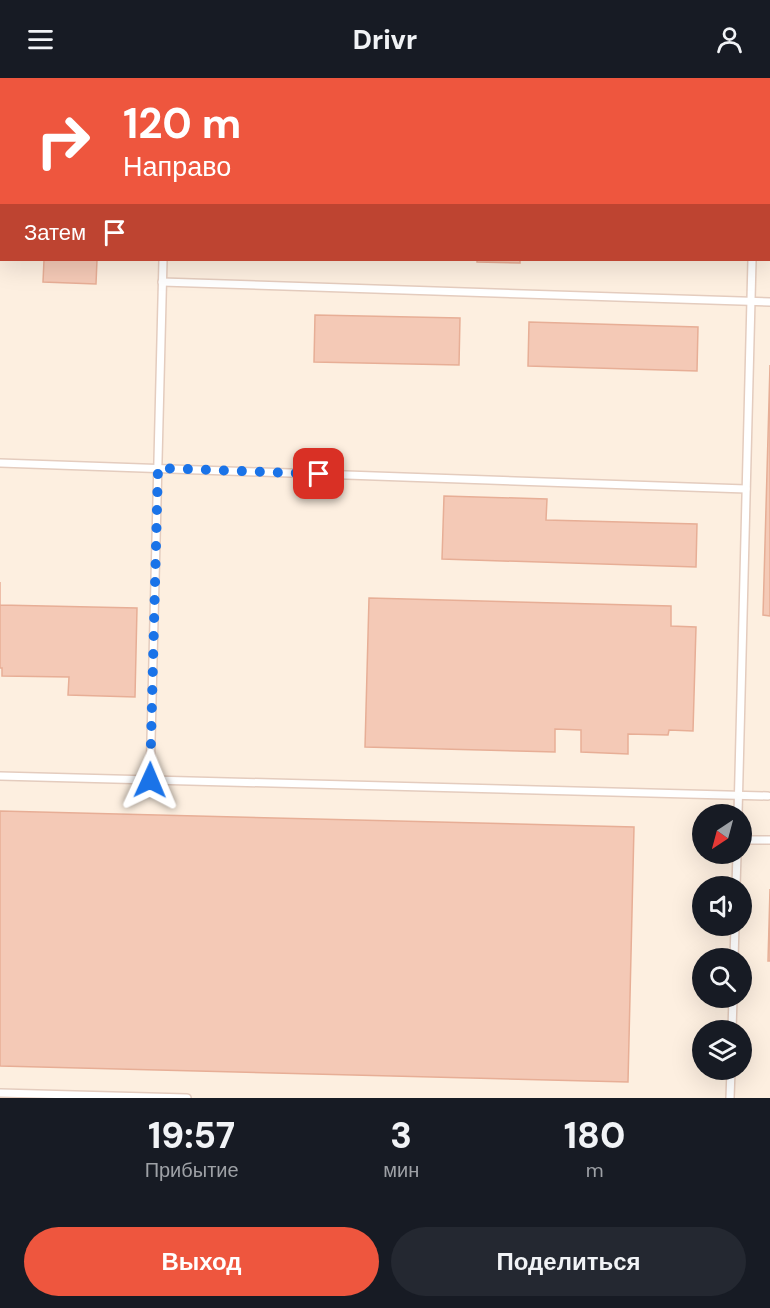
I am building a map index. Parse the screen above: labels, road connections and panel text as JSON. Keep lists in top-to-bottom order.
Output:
{
  "north": "bottom left",
  "page": {
    "header": "Drivr",
    "turn": ["120 m", "Направо"],
    "then": "Затем",
    "eta": [
      "19:57",
      "Прибытие",
      "3",
      "мин",
      "180",
      "m"
    ],
    "buttons": ["Выход", "Поделиться"]
  }
}
